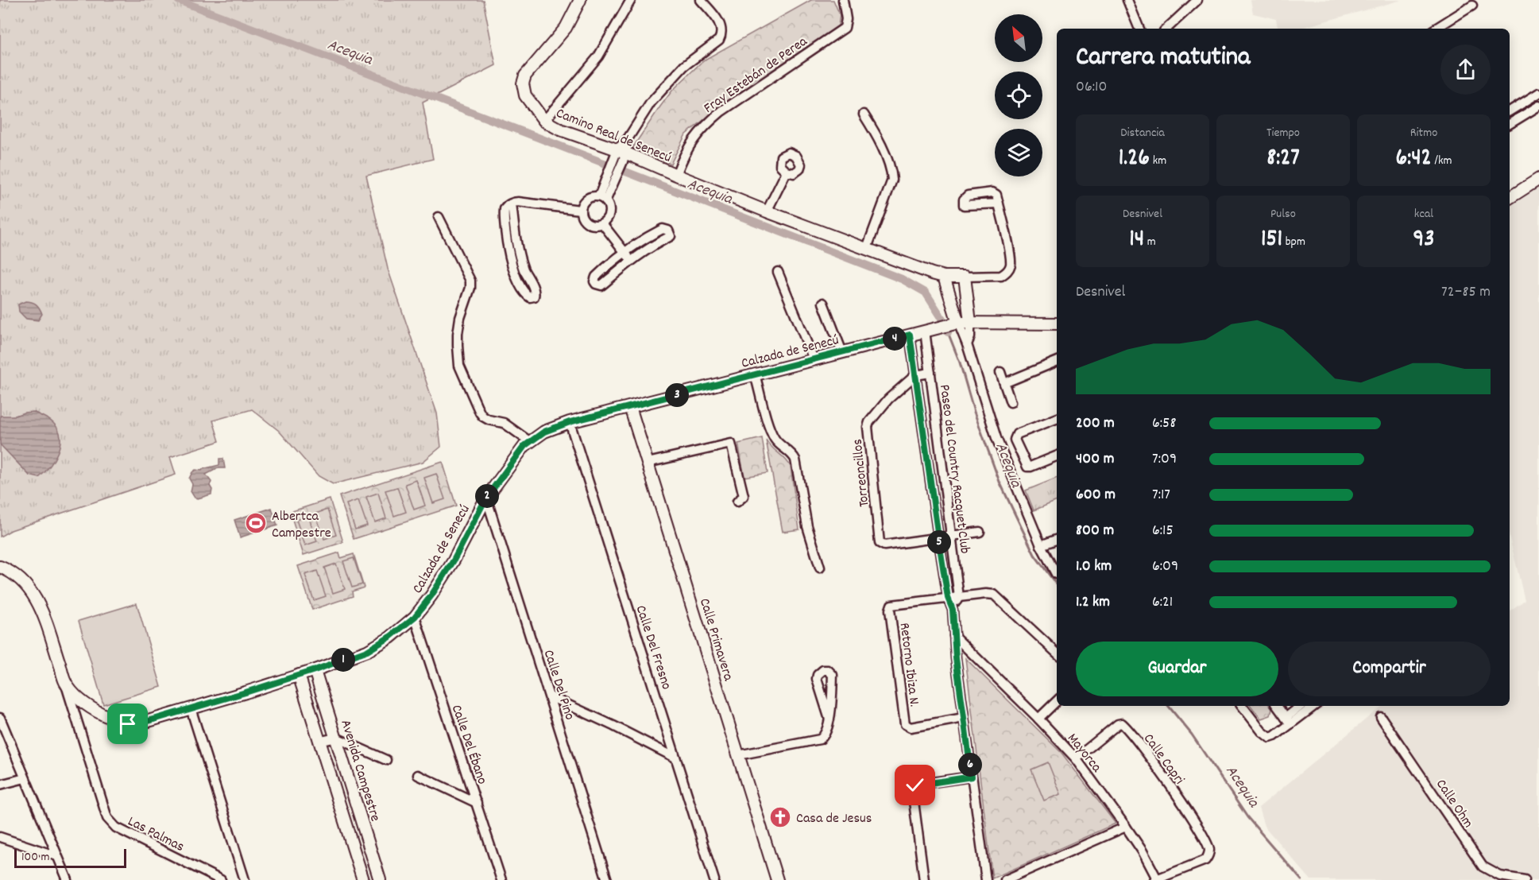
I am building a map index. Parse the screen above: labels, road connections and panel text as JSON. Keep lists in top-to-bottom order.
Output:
{
  "streets": {
    "street": [
      "Fray Estebán de Perea",
      "Camino Real de Senecú",
      "Calzada de Senecú",
      "Paseo del Country Racquet Club",
      "Torreoncillos",
      "Calle Primavera",
      "Calle Del Fresno",
      "Retorno Ibiza N.",
      "Calle Del Pino",
      "Calle Del Ébano",
      "Mayorca",
      "Calle Capri",
      "Avenida Campestre",
      "Calle Ohm",
      "Las Palmas"
    ]
  },
  "crossings": [
    ["Fray Estebán de Perea", "Camino Real de Senecú"],
    ["Calzada de Senecú", "Paseo del Country Racquet Club"],
    ["Calzada de Senecú", "Calle Primavera"],
    ["Calzada de Senecú", "Calle Del Fresno"],
    ["Calzada de Senecú", "Calle Del Pino"],
    ["Calzada de Senecú", "Calle Del Ébano"],
    ["Calzada de Senecú", "Avenida Campestre"],
    ["Calzada de Senecú", "Las Palmas"],
    ["Paseo del Country Racquet Club", "Torreoncillos"],
    ["Paseo del Country Racquet Club", "Retorno Ibiza N."],
    ["Paseo del Country Racquet Club", "Mayorca"],
    ["Mayorca", "Calle Capri"]
  ],
  "water": ["Acequia"],
  "places": {
    "sports": ["Albertca Campestre"],
    "church": ["Casa de Jesus"]
  },
  "scale_bar": "100 m",
  "north": "top left",
  "page": {
    "heading": ["Carrera matutina", "06:10"],
    "stats": [
      ["Distancia", "1.26 km"],
      ["Tiempo", "8:27"],
      ["Ritmo", "6:42 /km"],
      ["Desnivel", "14 m"],
      ["Pulso", "151 bpm"],
      ["kcal", "93"]
    ],
    "chart": ["Desnivel", "72–85 m"],
    "pins": [
      "4",
      "3",
      "2",
      "5",
      "1",
      "6"
    ],
    "list": [
      {
        "name": "200 m",
        "note": "6:58"
      },
      {
        "name": "400 m",
        "note": "7:09"
      },
      {
        "name": "600 m",
        "note": "7:17"
      },
      {
        "name": "800 m",
        "note": "6:15"
      },
      {
        "name": "1.0 km",
        "note": "6:09"
      },
      {
        "name": "1.2 km",
        "note": "6:21"
      }
    ],
    "buttons": ["Guardar", "Compartir"],
    "scale": "100 m"
  }
}
